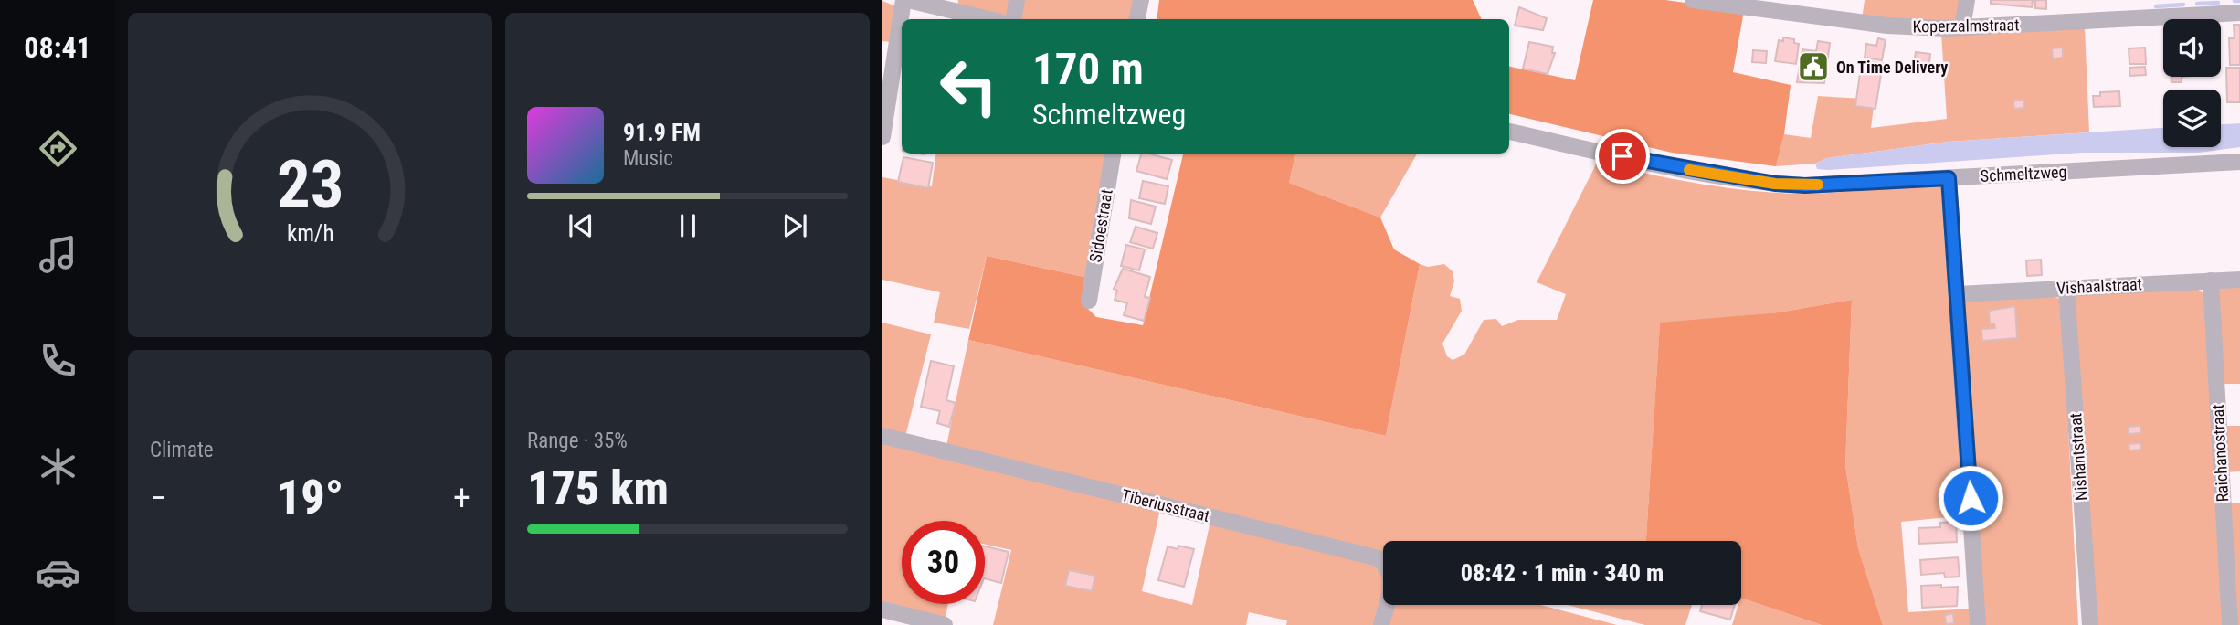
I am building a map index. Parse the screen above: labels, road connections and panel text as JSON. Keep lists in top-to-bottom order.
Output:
{
  "streets": {
    "street": [
      "Koperzalmstraat",
      "Schmeltzweg",
      "Sidoestraat",
      "Vishaalstraat",
      "Raichanostraat",
      "Nishantstraat",
      "Tiberiusstraat"
    ]
  },
  "crossings": [
    ["Vishaalstraat", "Raichanostraat"],
    ["Vishaalstraat", "Nishantstraat"]
  ],
  "places": {
    "public building": ["On Time Delivery"]
  },
  "page": {
    "tabs": "08:41",
    "turn": ["170 m", "Schmeltzweg"],
    "song": ["91.9 FM", "Music"],
    "tile": [
      "Climate",
      ["Range · 35%", "175 km"]
    ],
    "heat": ["−", "19°", "+"],
    "limit": "30",
    "trip": "08:42 · 1 min · 340 m",
    "gauge": ["23", "km/h"]
  }
}
